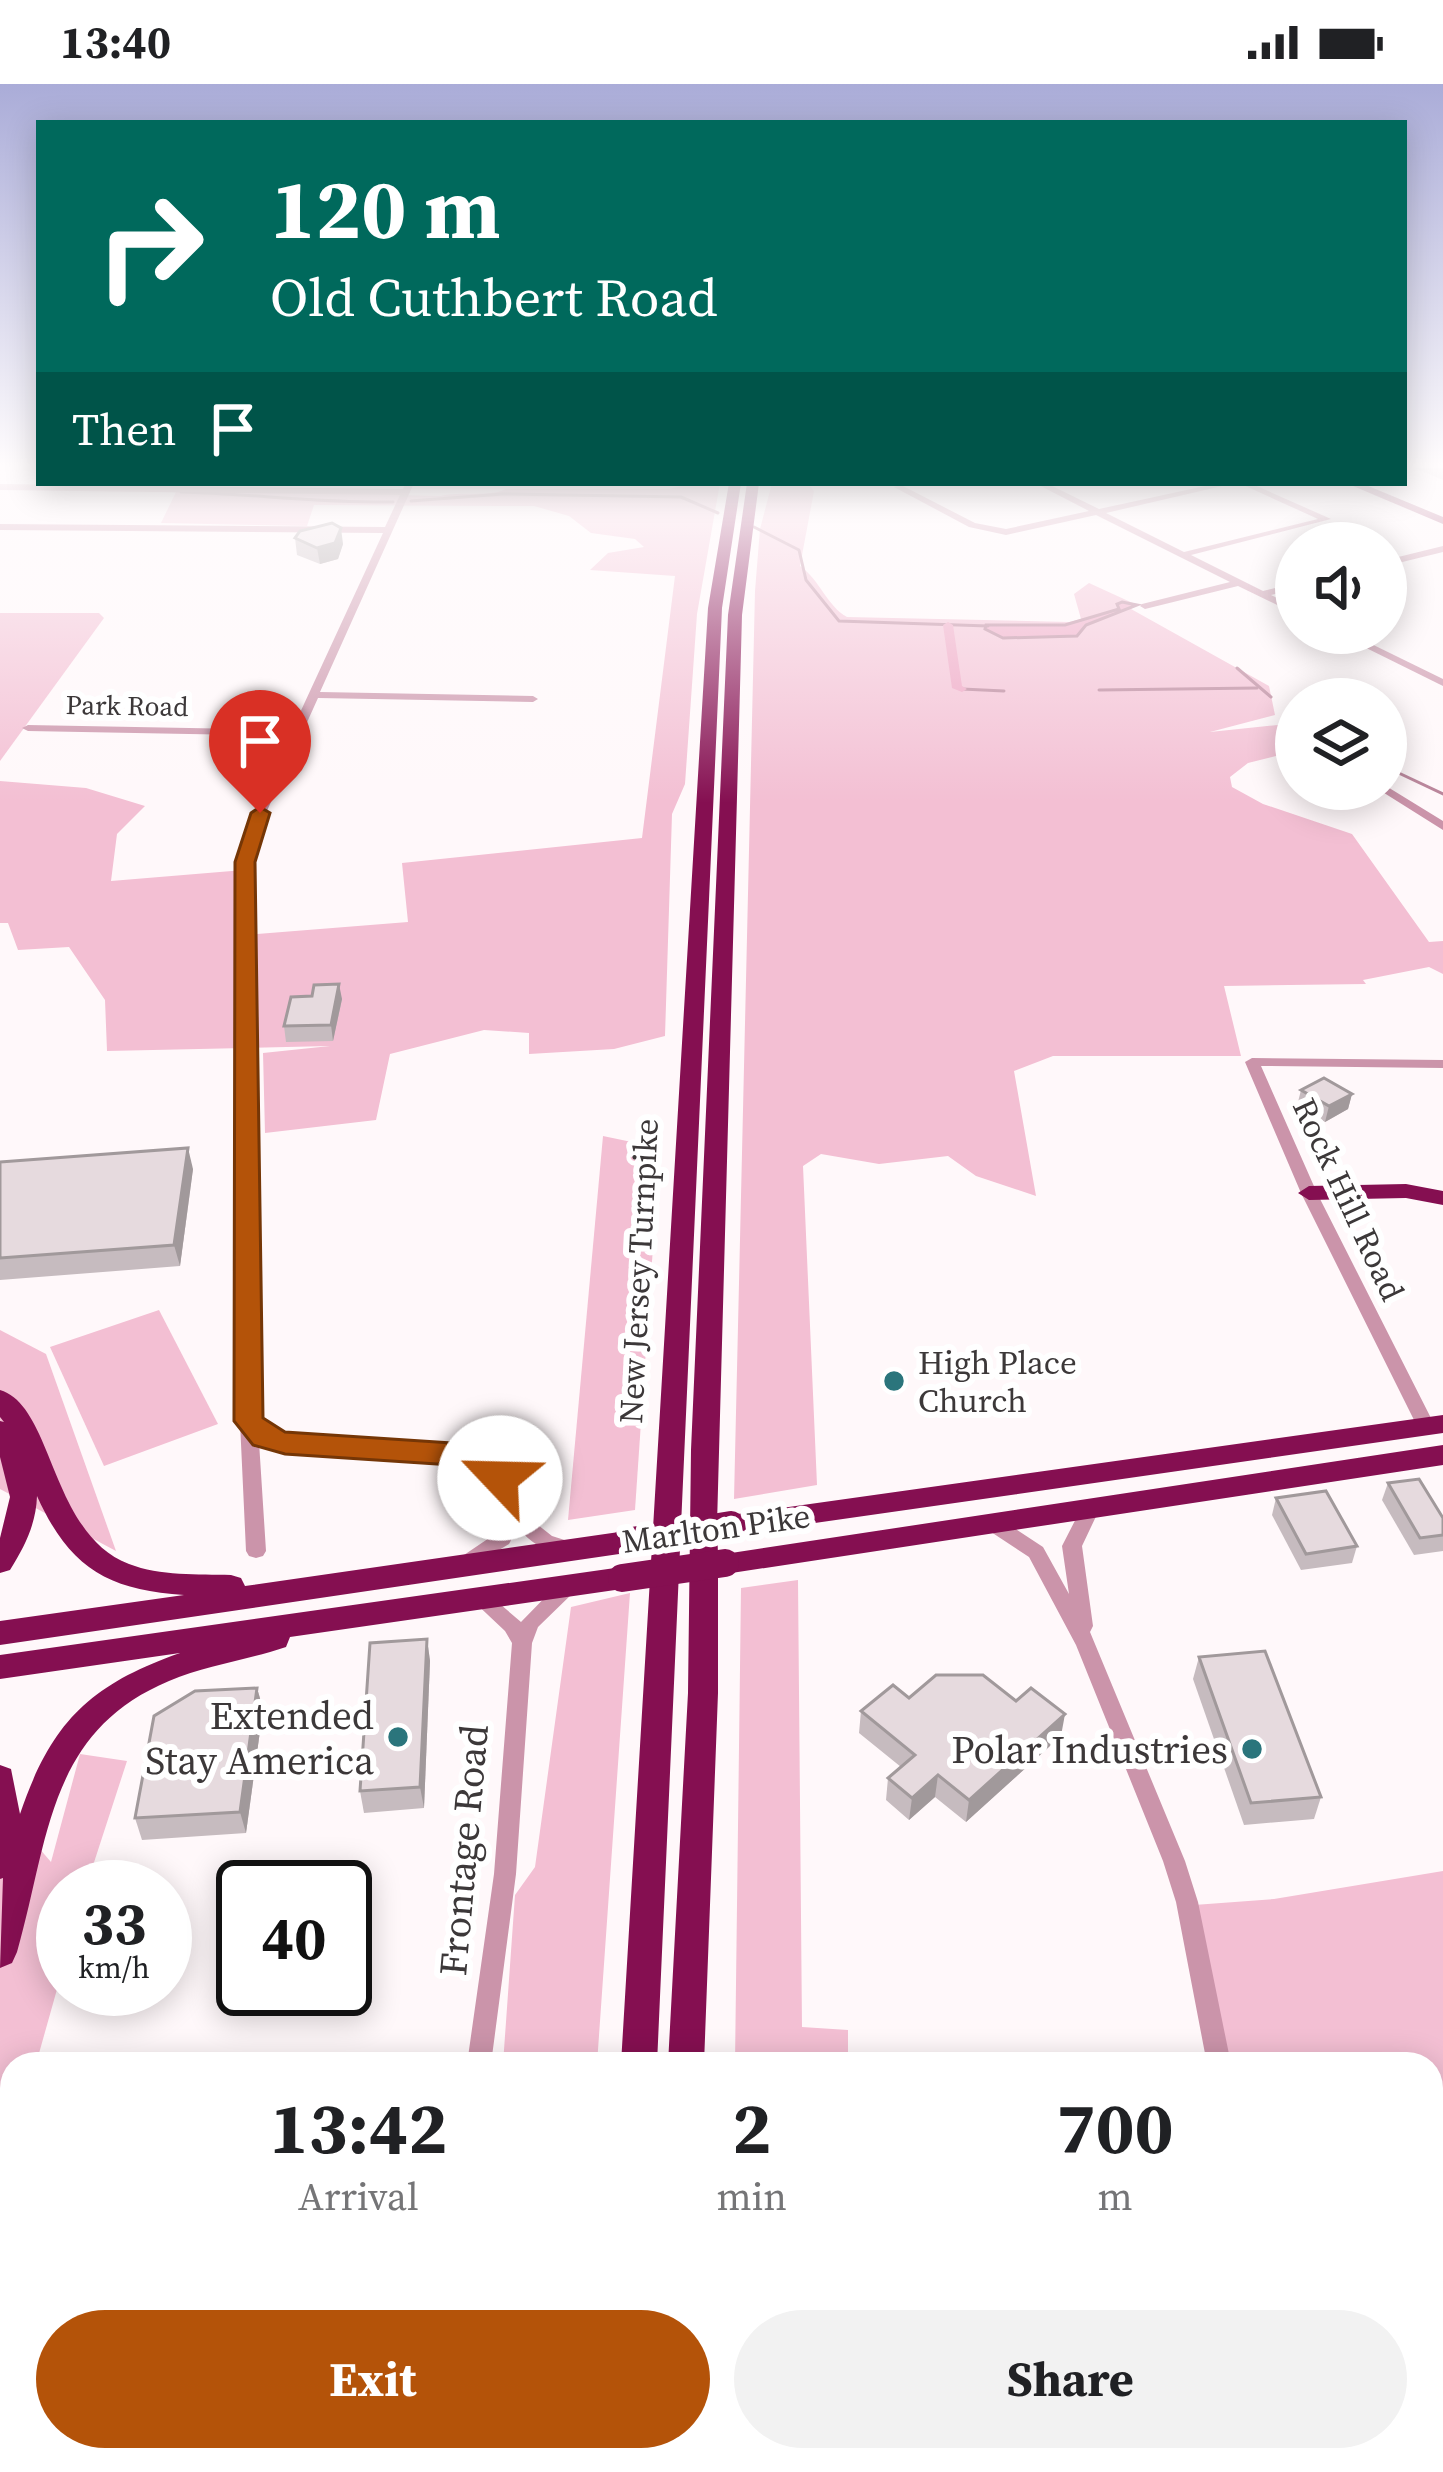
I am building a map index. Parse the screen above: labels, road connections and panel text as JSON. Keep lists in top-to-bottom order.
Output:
{
  "streets": {
    "highway": ["New Jersey Turnpike", "Marlton Pike"],
    "street": ["Park Road", "Rock Hill Road", "Frontage Road"]
  },
  "crossings": [
    ["Rock Hill Road", "Marlton Pike"]
  ],
  "places": ["High Place Church", "Extended Stay America", "Polar Industries"],
  "page": {
    "status": "13:40",
    "turn": ["120 m", "Old Cuthbert Road"],
    "then": "Then",
    "speed": "33 km/h",
    "limit": "40",
    "eta": [
      "13:42",
      "Arrival",
      "2",
      "min",
      "700",
      "m"
    ],
    "buttons": ["Exit", "Share"]
  }
}
